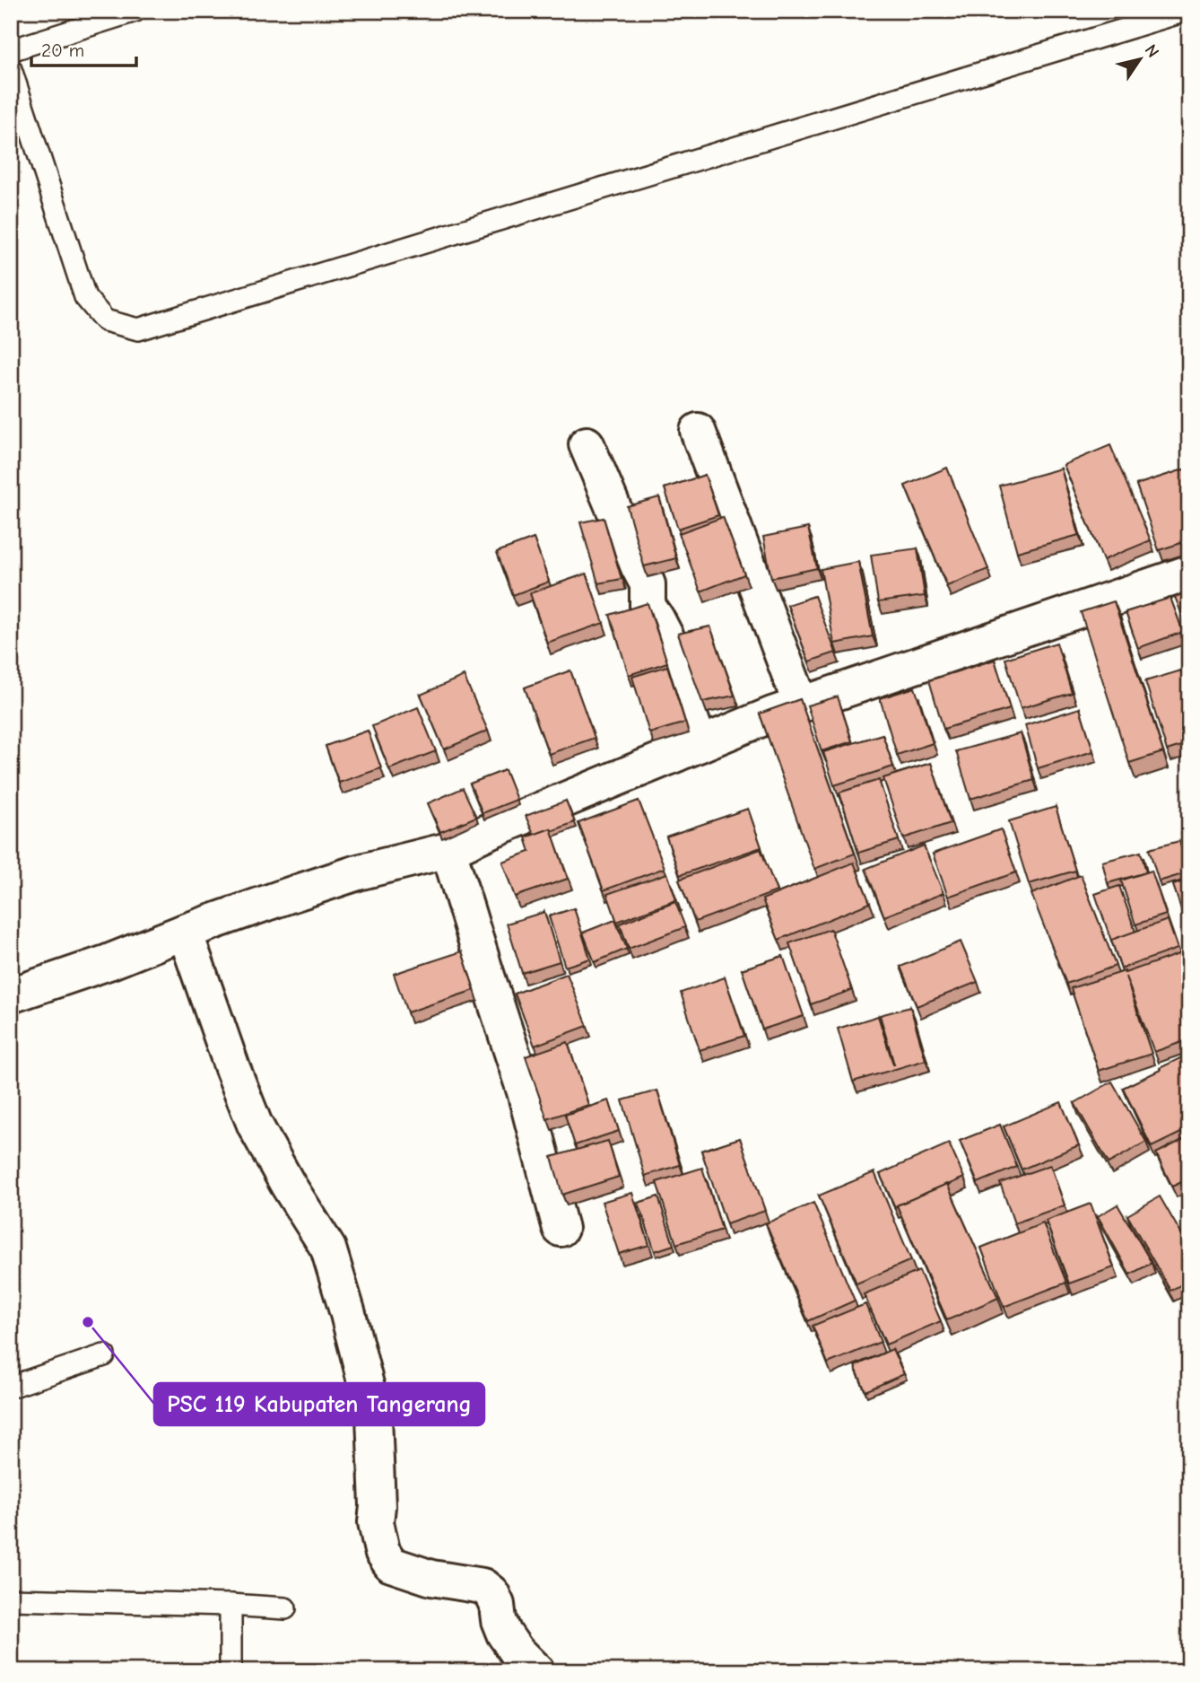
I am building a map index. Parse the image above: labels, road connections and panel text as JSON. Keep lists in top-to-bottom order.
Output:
{
  "places": ["PSC 119 Kabupaten Tangerang"],
  "scale_bar": "20 m",
  "north": "top right"
}
